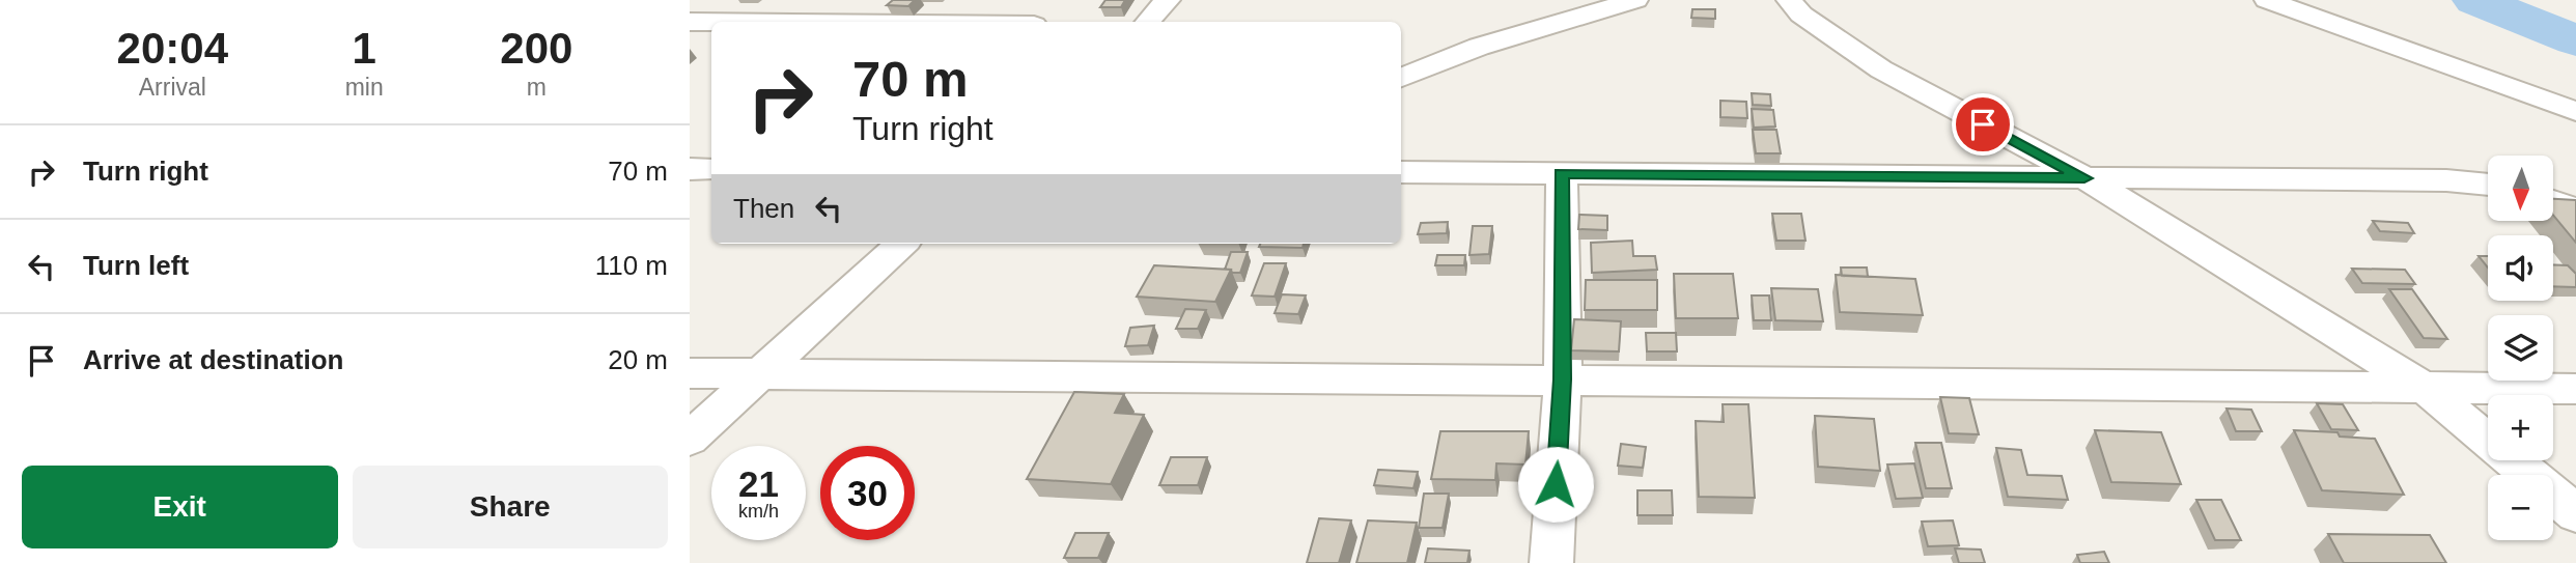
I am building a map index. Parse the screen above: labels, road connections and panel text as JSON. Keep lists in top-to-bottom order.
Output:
{
  "north": "bottom",
  "page": {
    "eta": [
      "20:04",
      "Arrival",
      "1",
      "min",
      "200",
      "m"
    ],
    "turn": ["70 m", "Turn right"],
    "list": [
      {
        "name": "Turn right",
        "value": "70 m"
      },
      {
        "name": "Turn left",
        "value": "110 m"
      },
      {
        "name": "Arrive at destination",
        "value": "20 m"
      }
    ],
    "map_buttons": ["+", "−"],
    "then": "Then",
    "speed": "21 km/h",
    "limit": "30",
    "buttons": ["Exit", "Share"]
  }
}
